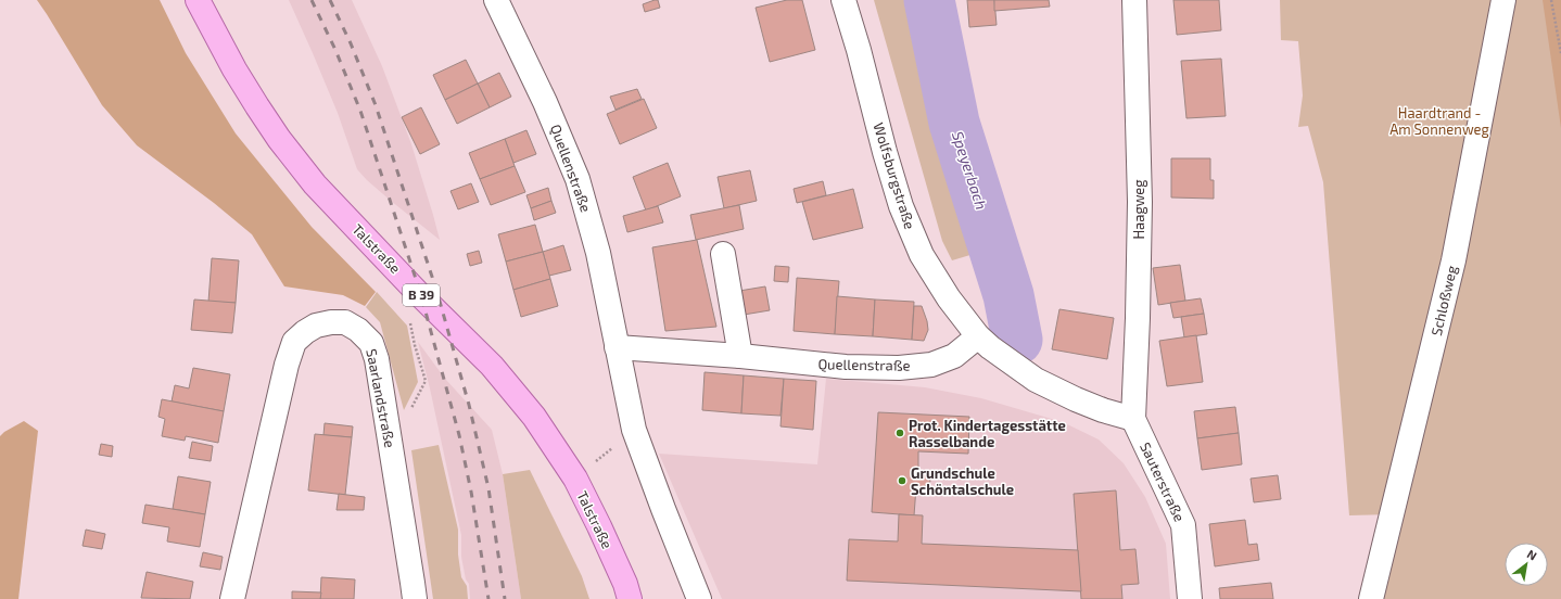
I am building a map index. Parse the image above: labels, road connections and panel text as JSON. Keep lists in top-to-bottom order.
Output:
{
  "streets": {
    "main road": ["Talstraße", "B 39"],
    "street": [
      "Quellenstraße",
      "Wolfsburgstraße",
      "Haagweg",
      "Schloßweg",
      "Saarlandstraße",
      "Sauterstraße"
    ]
  },
  "crossings": [
    ["Quellenstraße", "Wolfsburgstraße"],
    ["Haagweg", "Sauterstraße"]
  ],
  "water": ["Speyerbach"],
  "parks": ["Haardtrand - Am Sonnenweg"],
  "places": ["Prot. Kindertagesstätte Rasselbande", "Grundschule Schöntalschule"],
  "north": "top right"
}
